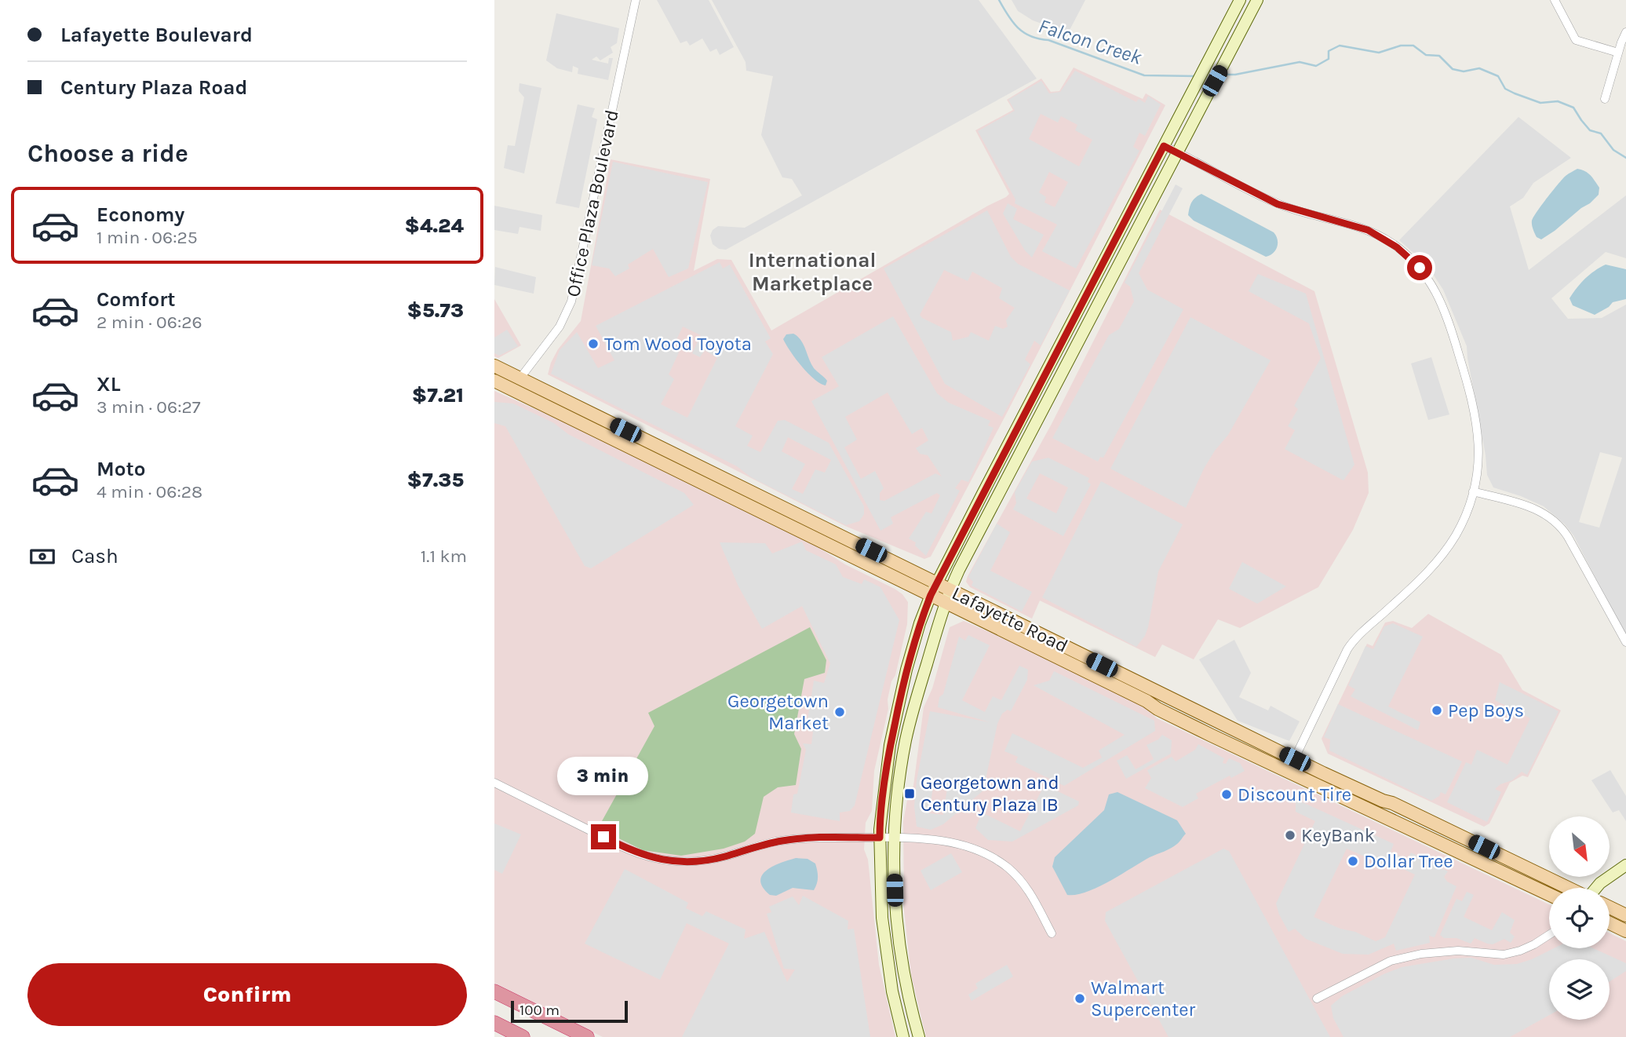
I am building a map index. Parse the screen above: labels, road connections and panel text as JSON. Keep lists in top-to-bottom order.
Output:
{
  "streets": {
    "main road": ["Lafayette Road"],
    "street": ["Office Plaza Boulevard"]
  },
  "crossings": [
    ["Office Plaza Boulevard", "Lafayette Road"]
  ],
  "districts": ["International Marketplace"],
  "water": ["Falcon Creek"],
  "places": {
    "other": [
      "Tom Wood Toyota",
      "Pep Boys",
      "Georgetown Market",
      "Discount Tire",
      "KeyBank",
      "Dollar Tree",
      "Walmart Supercenter"
    ],
    "transit": ["Georgetown and Century Plaza IB"]
  },
  "scale_bar": "100 m",
  "north": "bottom right",
  "page": {
    "banner": ["Lafayette Boulevard", "Century Plaza Road"],
    "heading": "Choose a ride",
    "list": [
      {
        "name": "Economy",
        "note": "1 min · 06:25",
        "value": "$4.24"
      },
      {
        "name": "Comfort",
        "note": "2 min · 06:26",
        "value": "$5.73"
      },
      {
        "name": "XL",
        "note": "3 min · 06:27",
        "value": "$7.21"
      },
      {
        "name": "Moto",
        "note": "4 min · 06:28",
        "value": "$7.35"
      }
    ],
    "pay": ["Cash", "1.1 km"],
    "bubble": "3 min",
    "buttons": "Confirm",
    "scale": "100 m"
  }
}
